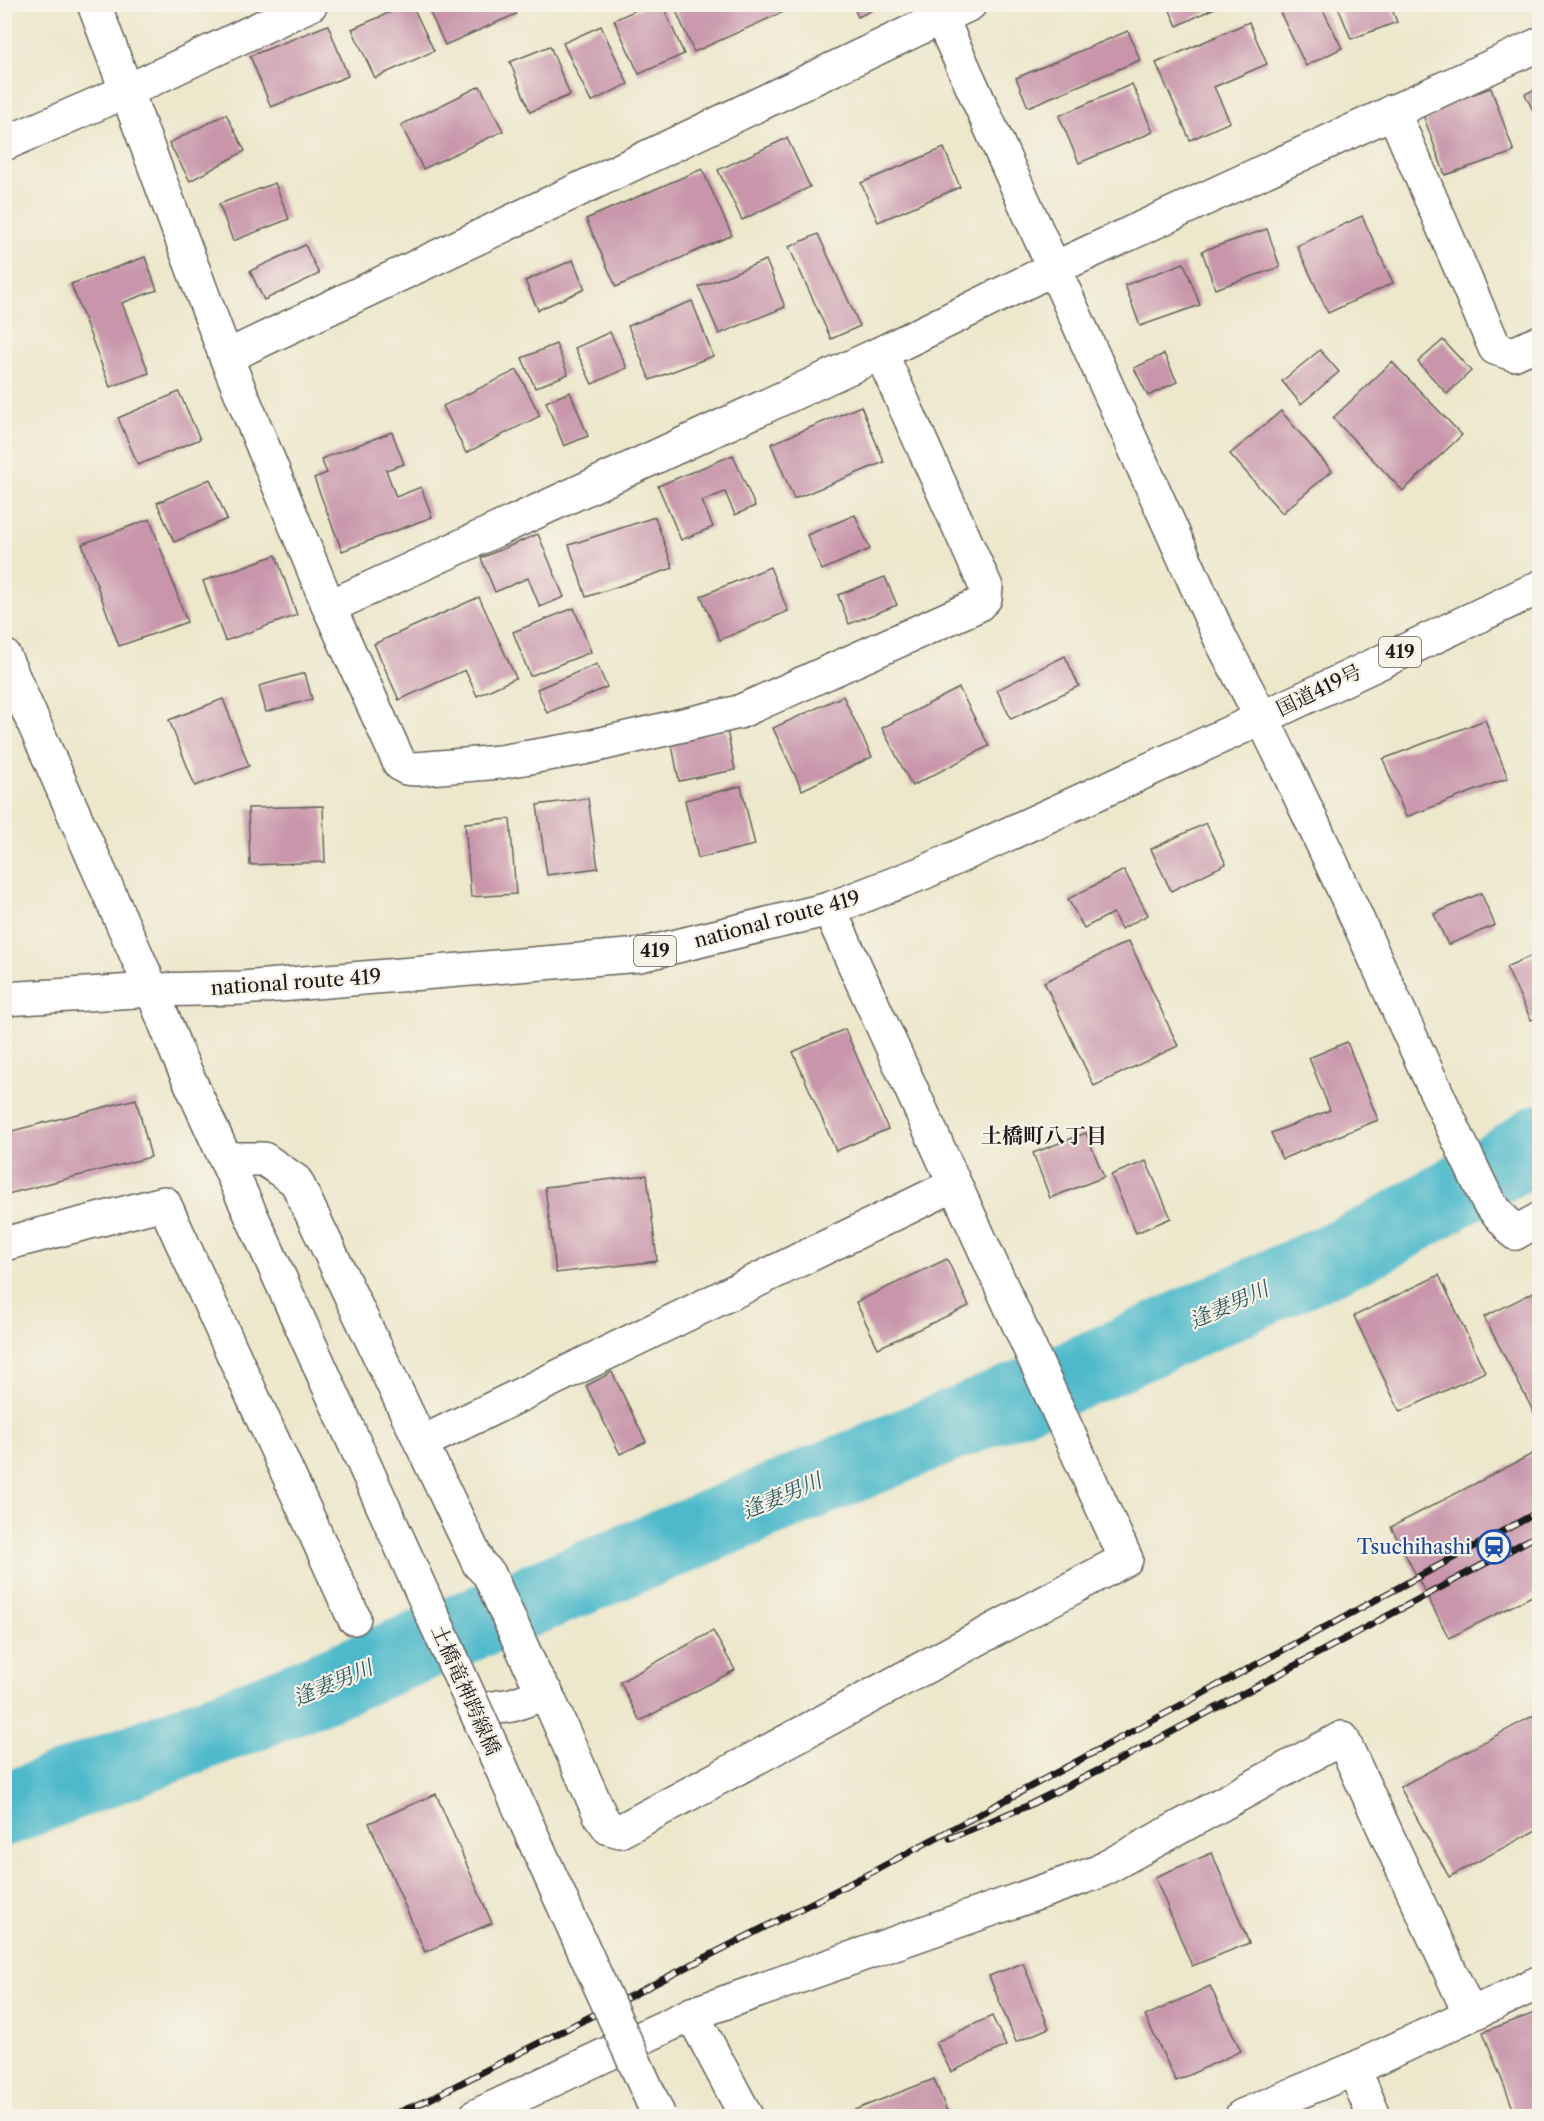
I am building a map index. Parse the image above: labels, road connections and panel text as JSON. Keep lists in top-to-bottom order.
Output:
{
  "streets": {
    "main road": [
      "419",
      "国道419号",
      "national route 419",
      "土橋竜神跨線橋"
    ]
  },
  "crossings": [
    ["国道419号", "national route 419"],
    ["national route 419", "土橋竜神跨線橋"]
  ],
  "districts": ["土橋町八丁目"],
  "water": ["逢妻男川"],
  "places": {
    "station": ["Tsuchihashi"]
  }
}
